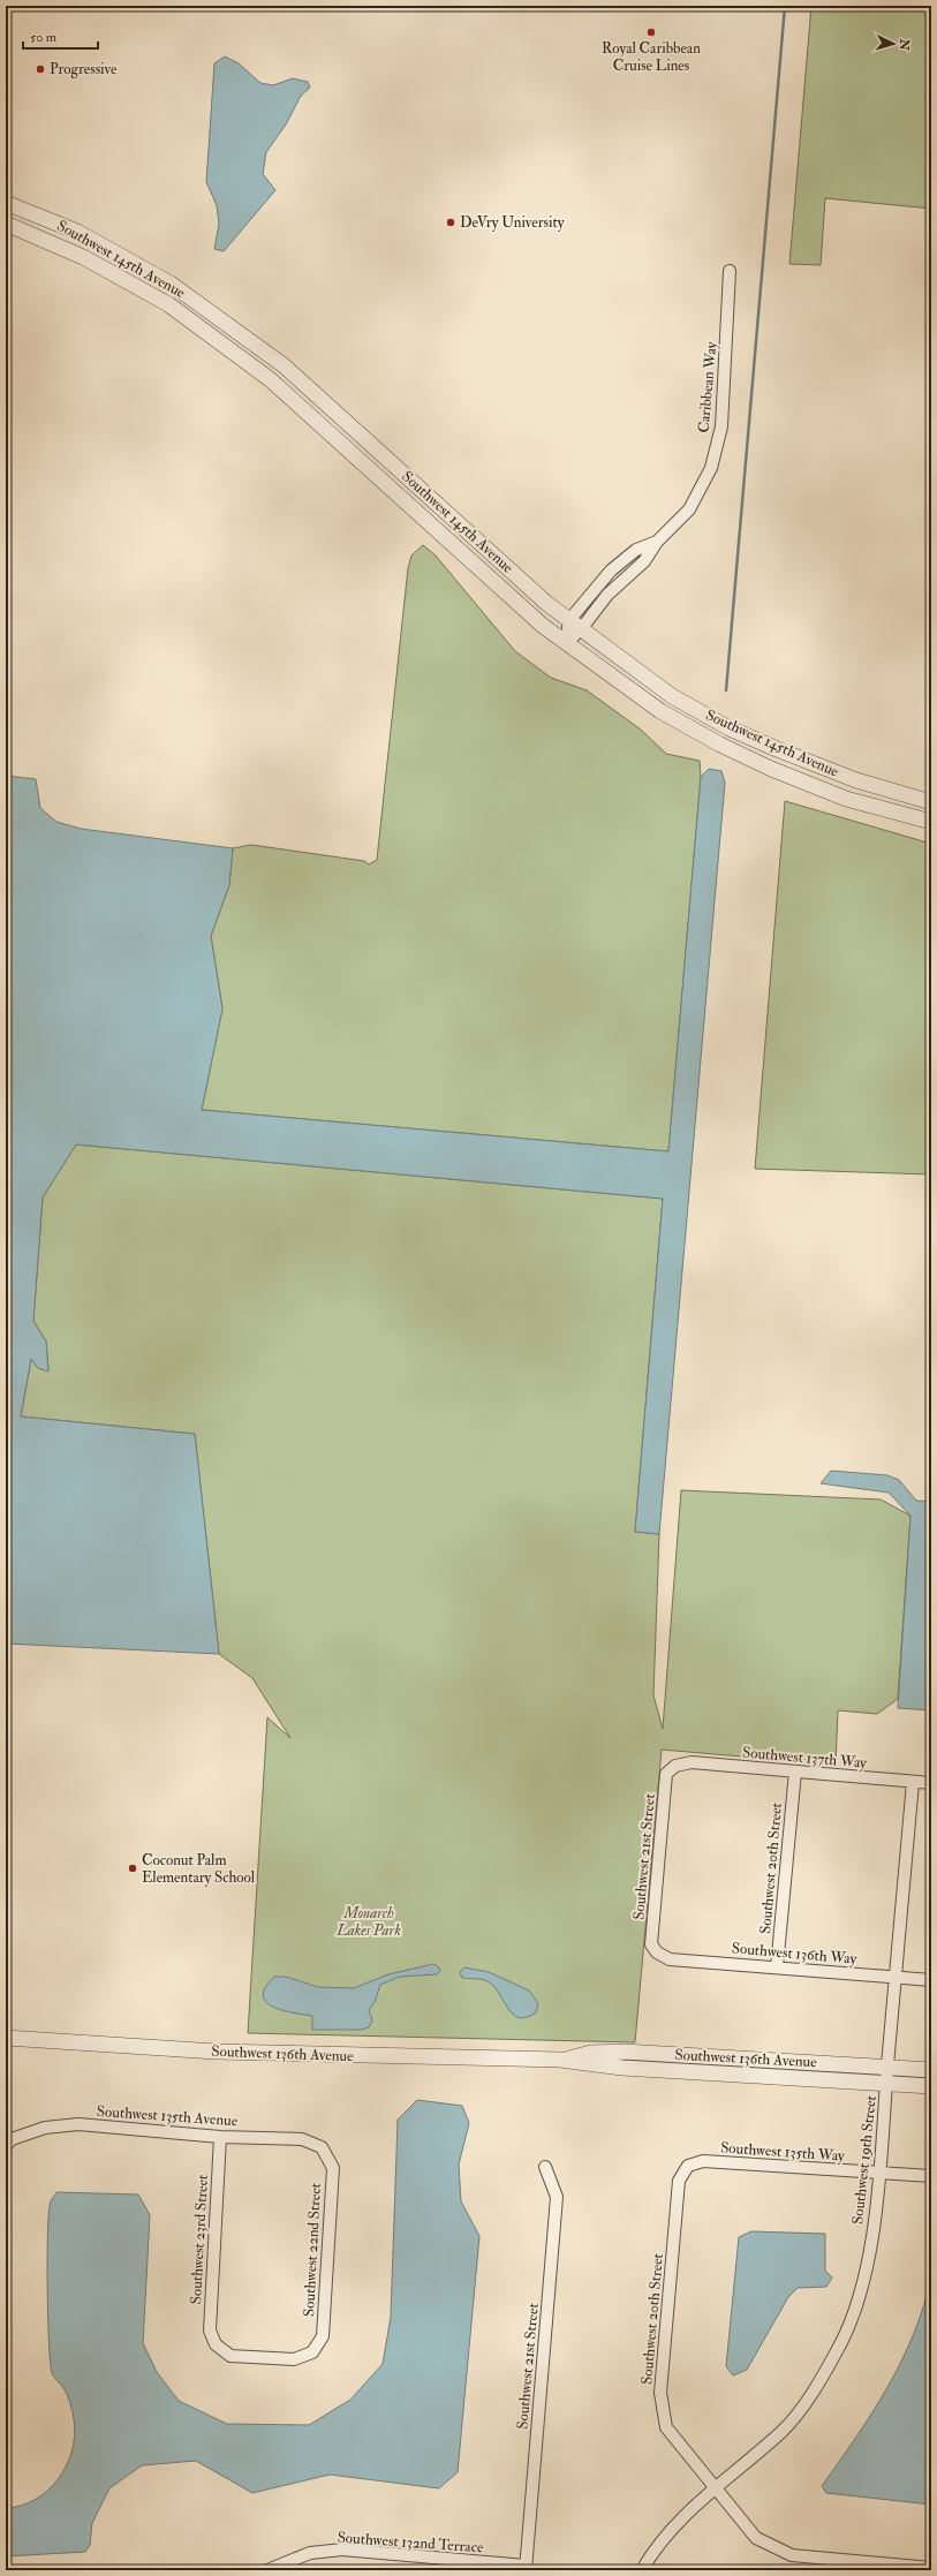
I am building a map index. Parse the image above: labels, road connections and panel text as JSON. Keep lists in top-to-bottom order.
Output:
{
  "streets": {
    "street": [
      "Southwest 145th Avenue",
      "Caribbean Way",
      "Southwest 137th Way",
      "Southwest 21st Street",
      "Southwest 20th Street",
      "Southwest 136th Way",
      "Southwest 136th Avenue",
      "Southwest 135th Avenue",
      "Southwest 135th Way",
      "Southwest 19th Street",
      "Southwest 23rd Street",
      "Southwest 22nd Street",
      "Southwest 132nd Terrace"
    ]
  },
  "crossings": [
    ["Southwest 145th Avenue", "Caribbean Way"],
    ["Southwest 137th Way", "Southwest 21st Street"],
    ["Southwest 137th Way", "Southwest 20th Street"],
    ["Southwest 137th Way", "Southwest 19th Street"],
    ["Southwest 21st Street", "Southwest 136th Way"],
    ["Southwest 21st Street", "Southwest 132nd Terrace"],
    ["Southwest 20th Street", "Southwest 136th Way"],
    ["Southwest 20th Street", "Southwest 135th Way"],
    ["Southwest 20th Street", "Southwest 19th Street"],
    ["Southwest 136th Way", "Southwest 19th Street"],
    ["Southwest 136th Avenue", "Southwest 19th Street"],
    ["Southwest 135th Avenue", "Southwest 23rd Street"],
    ["Southwest 135th Avenue", "Southwest 22nd Street"],
    ["Southwest 135th Way", "Southwest 19th Street"],
    ["Southwest 23rd Street", "Southwest 22nd Street"]
  ],
  "parks": ["Monarch Lakes Park"],
  "places": [
    "Royal Caribbean Cruise Lines",
    "Progressive",
    "DeVry University",
    "Coconut Palm Elementary School"
  ],
  "scale_bar": "50 m",
  "north": "right"
}
